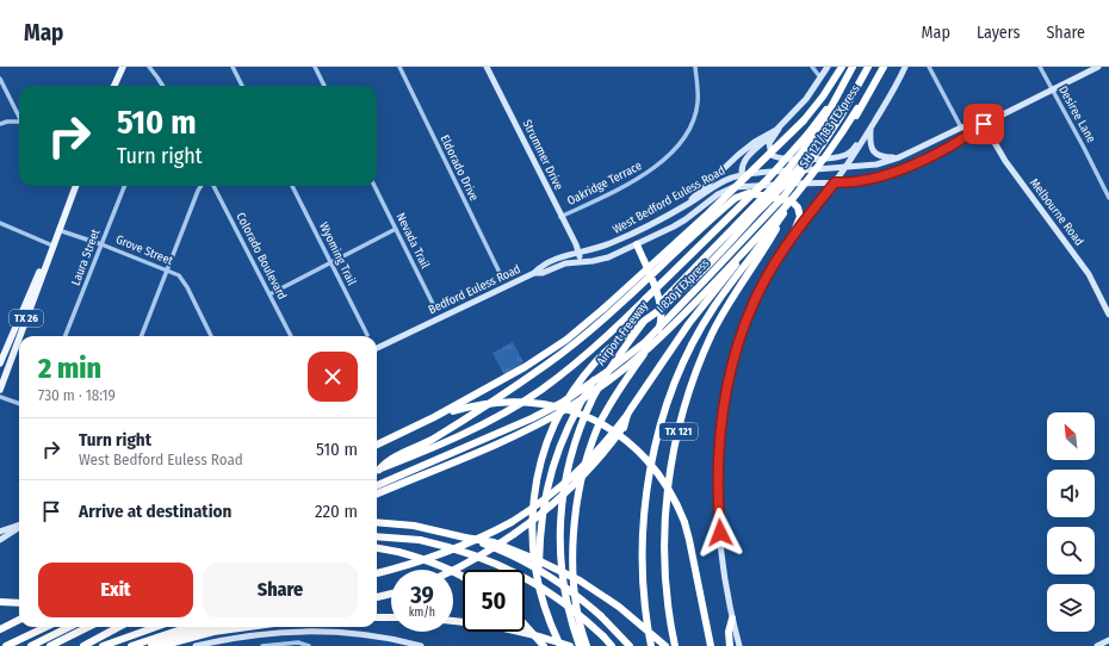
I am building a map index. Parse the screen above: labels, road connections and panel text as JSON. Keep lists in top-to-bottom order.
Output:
{
  "streets": {
    "highway": [
      "SH 121/183 TEXpress",
      "I 820 TEXpress",
      "Airport Freeway",
      "TX 121"
    ],
    "main road": [
      "Strummer Drive",
      "West Bedford Euless Road",
      "Melbourne Road",
      "Bedford Euless Road",
      "TX 26"
    ],
    "street": [
      "Desiree Lane",
      "Eldorado Drive",
      "Oakridge Terrace",
      "Nevada Trail",
      "Grove Street",
      "Wyoming Trail",
      "Colorado Boulevard",
      "Laura Street"
    ]
  },
  "crossings": [
    ["Desiree Lane", "West Bedford Euless Road"],
    ["SH 121/183 TEXpress", "I 820 TEXpress"],
    ["SH 121/183 TEXpress", "TX 121"],
    ["Strummer Drive", "Oakridge Terrace"],
    ["Strummer Drive", "West Bedford Euless Road"],
    ["Strummer Drive", "Bedford Euless Road"],
    ["West Bedford Euless Road", "Melbourne Road"],
    ["West Bedford Euless Road", "Bedford Euless Road"],
    ["Grove Street", "Laura Street"],
    ["Grove Street", "TX 26"]
  ],
  "north": "top left",
  "page": {
    "header": "Map",
    "nav": ["Map", "Layers", "Share"],
    "turn": ["510 m", "Turn right"],
    "heading": ["2 min", "730 m · 18:19"],
    "list": [
      {
        "name": "Turn right",
        "note": "West Bedford Euless Road",
        "value": "510 m"
      },
      {
        "name": "Arrive at destination",
        "value": "220 m"
      }
    ],
    "buttons": ["Exit", "Share"],
    "speed": "39 km/h",
    "limit": "50"
  }
}
